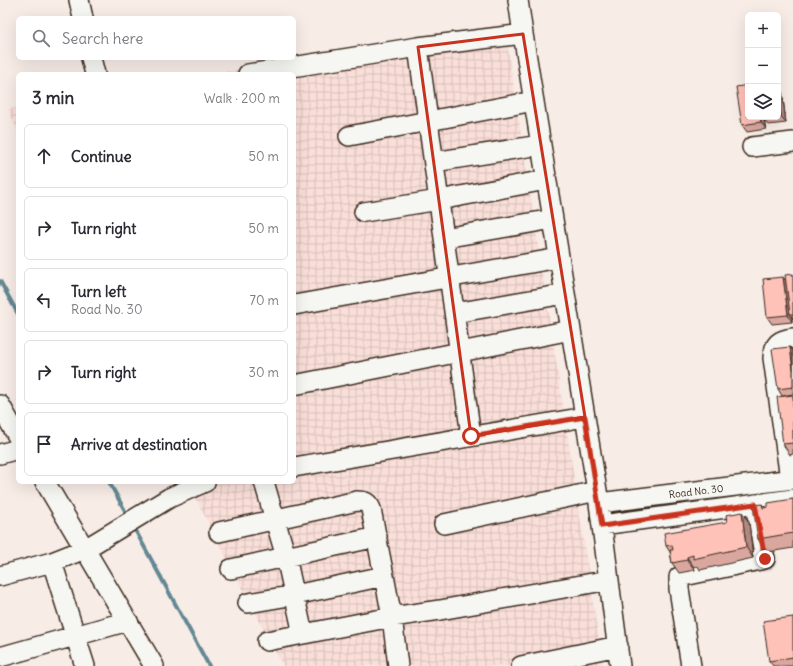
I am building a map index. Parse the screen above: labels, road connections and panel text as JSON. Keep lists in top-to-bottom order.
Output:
{
  "streets": {
    "street": ["Road No. 30"]
  },
  "page": {
    "map_buttons": ["+", "−"],
    "search": "Search here",
    "heading": ["3 min", "Walk · 200 m"],
    "list": [
      ["Continue", "50 m"],
      ["Turn right", "50 m"],
      ["Turn left", "Road No. 30", "70 m"],
      ["Turn right", "30 m"],
      "Arrive at destination"
    ]
  }
}
